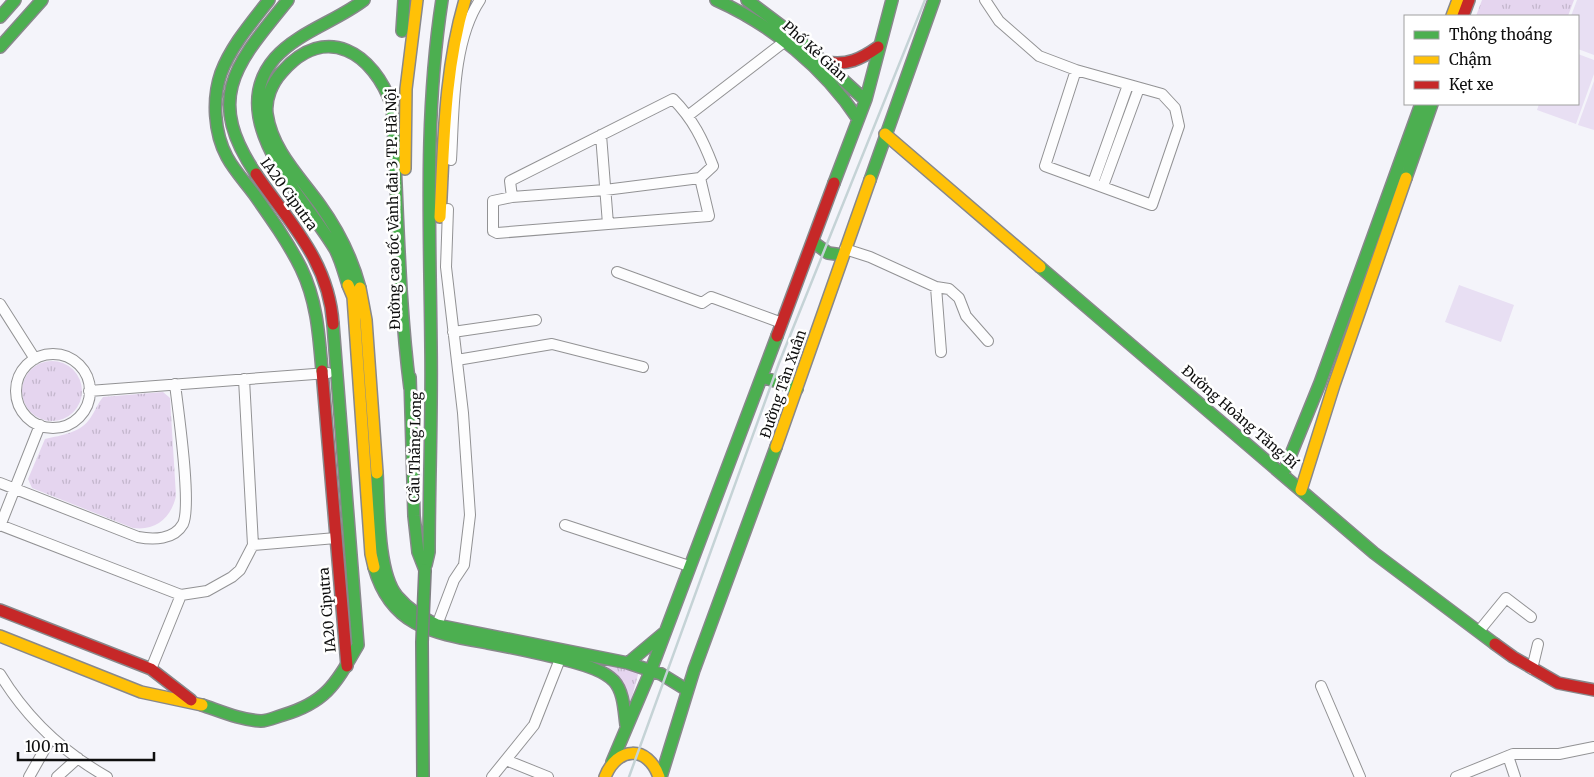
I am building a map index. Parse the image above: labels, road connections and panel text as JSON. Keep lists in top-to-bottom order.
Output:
{
  "streets": {
    "main road": [
      "Phố Kẻ Giàn",
      "IA20 Ciputra",
      "Đường cao tốc Vành đai 3 TP. Hà Nội",
      "Đường Tân Xuân",
      "Đường Hoàng Tăng Bí",
      "Cầu Thăng Long"
    ]
  },
  "crossings": [
    ["Phố Kẻ Giàn", "Đường Tân Xuân"],
    ["Đường cao tốc Vành đai 3 TP. Hà Nội", "Cầu Thăng Long"],
    ["Đường Tân Xuân", "Đường Hoàng Tăng Bí"]
  ],
  "legend": ["Thông thoáng", "Chậm", "Kẹt xe"],
  "scale_bar": "100 m"
}
